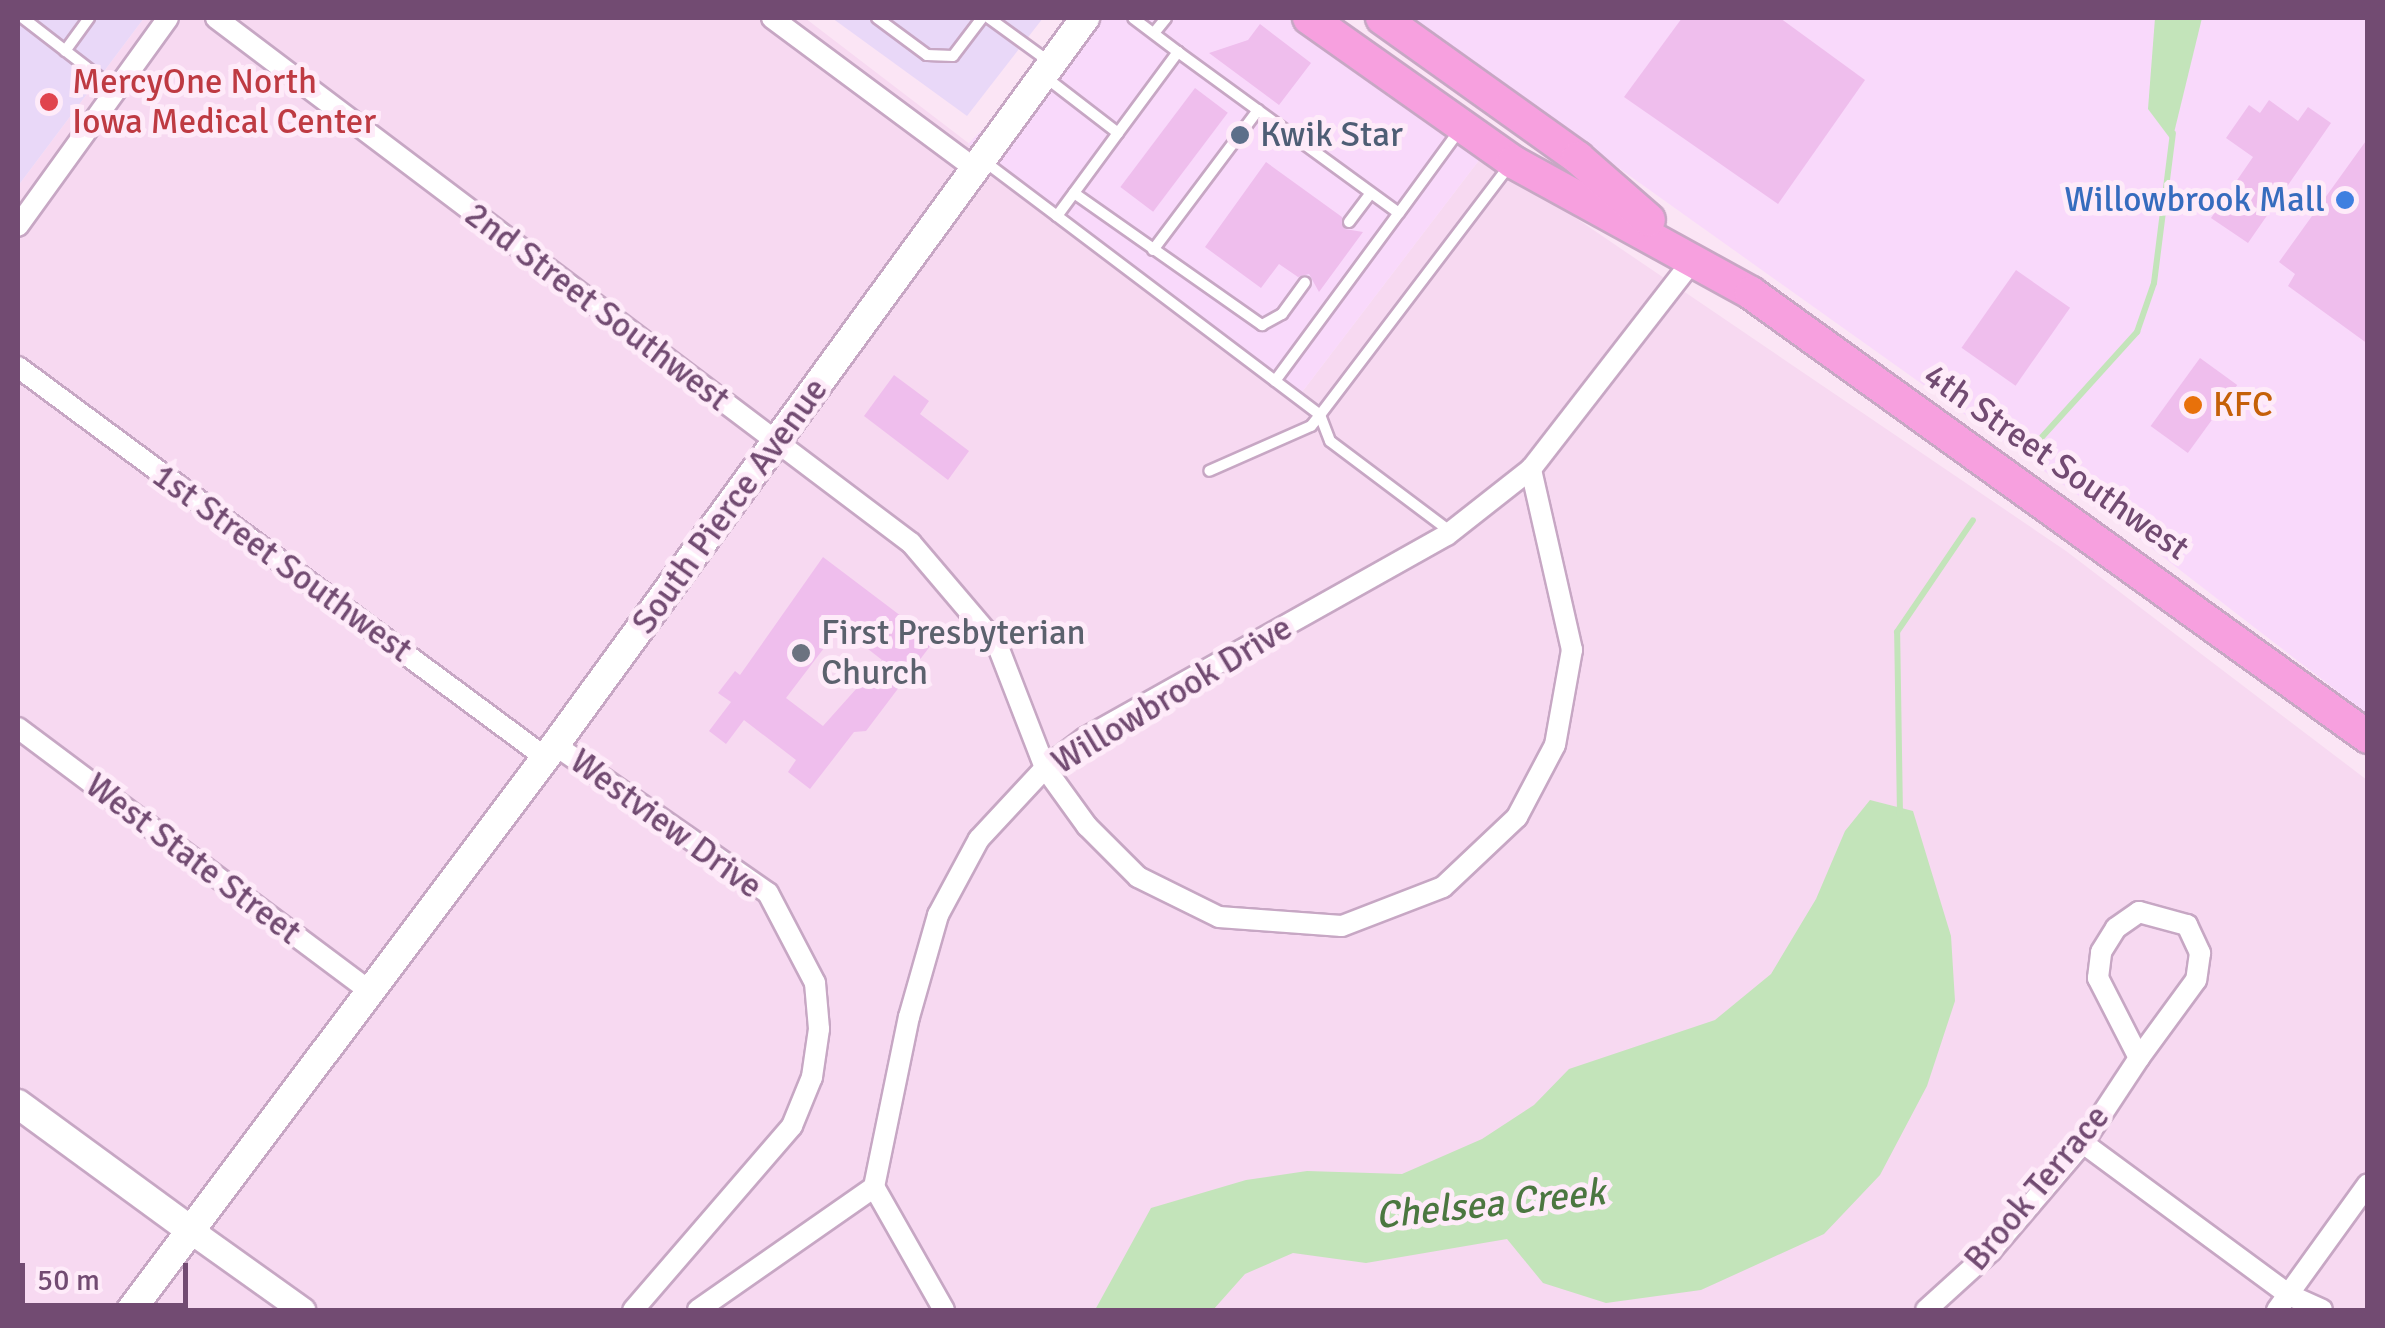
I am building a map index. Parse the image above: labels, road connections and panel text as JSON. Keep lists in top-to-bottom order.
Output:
{
  "streets": {
    "main road": ["4th Street Southwest", "South Pierce Avenue"],
    "street": [
      "2nd Street Southwest",
      "1st Street Southwest",
      "Willowbrook Drive",
      "Westview Drive",
      "West State Street",
      "Brook Terrace"
    ]
  },
  "crossings": [
    ["2nd Street Southwest", "South Pierce Avenue"],
    ["2nd Street Southwest", "Willowbrook Drive"],
    ["4th Street Southwest", "Willowbrook Drive"],
    ["South Pierce Avenue", "1st Street Southwest"],
    ["South Pierce Avenue", "Westview Drive"],
    ["South Pierce Avenue", "West State Street"],
    ["1st Street Southwest", "Westview Drive"]
  ],
  "water": ["Chelsea Creek"],
  "places": [
    "MercyOne North Iowa Medical Center",
    "Kwik Star",
    "Willowbrook Mall",
    "KFC",
    "First Presbyterian Church"
  ],
  "scale_bar": "50 m"
}
